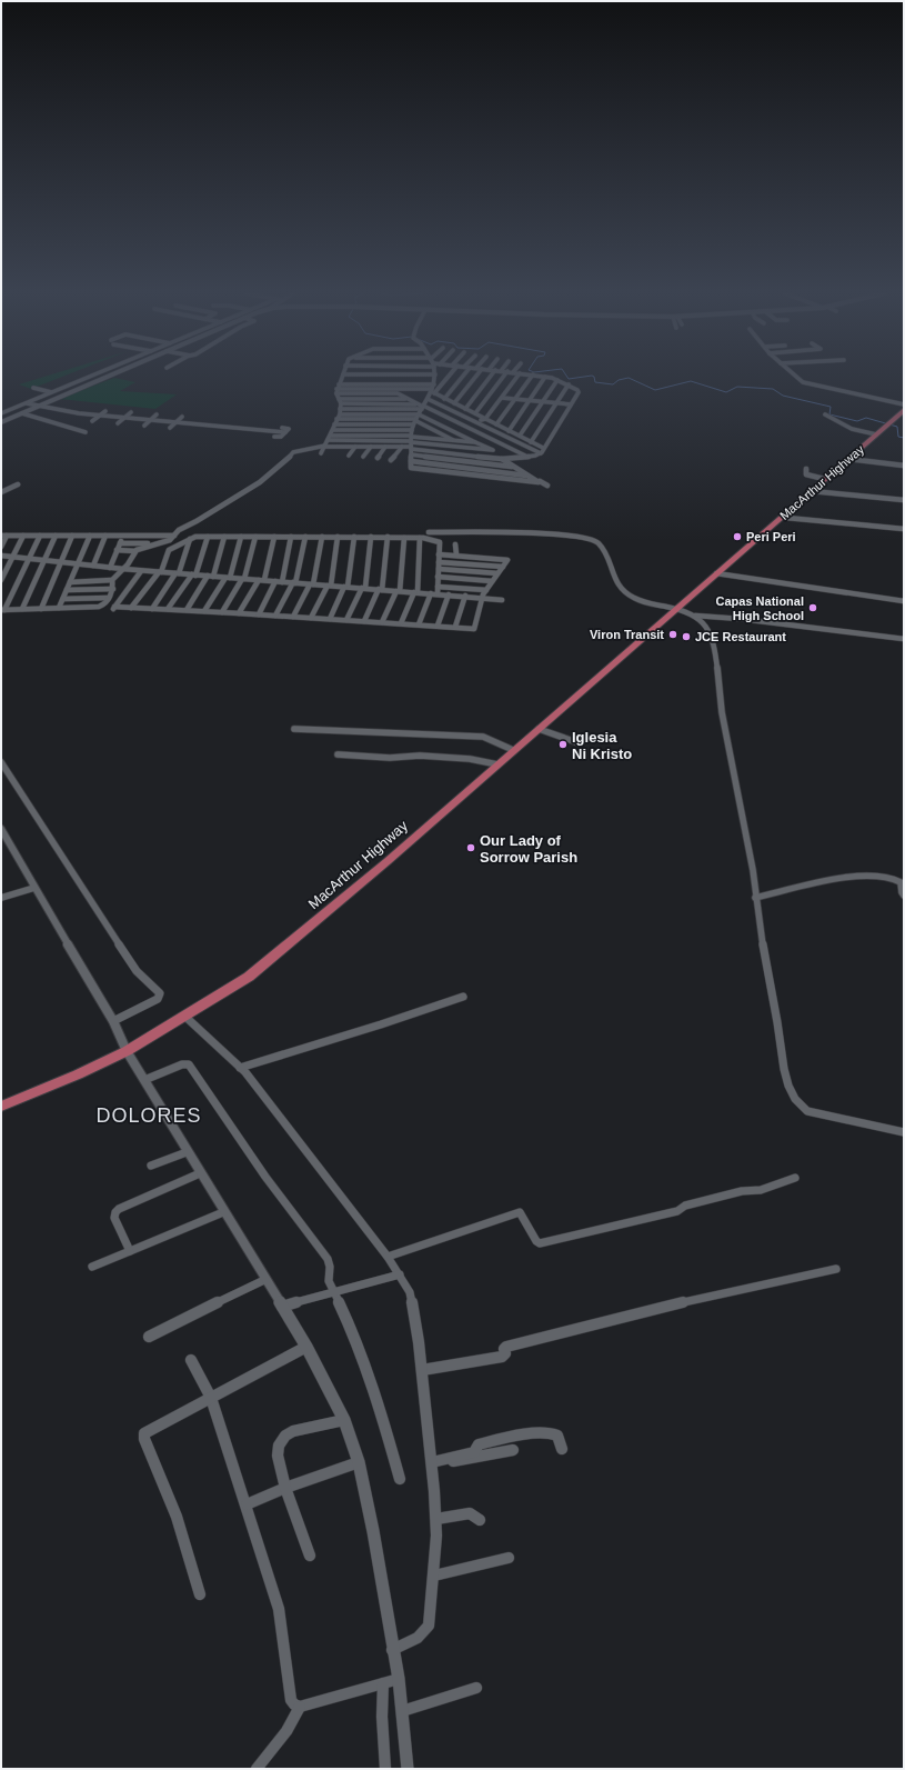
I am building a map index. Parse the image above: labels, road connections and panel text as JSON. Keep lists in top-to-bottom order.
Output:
{
  "streets": {
    "highway": ["MacArthur Highway"]
  },
  "districts": ["DOLORES"],
  "places": [
    "Peri Peri",
    "Capas National High School",
    "Viron Transit",
    "JCE Restaurant",
    "Iglesia Ni Kristo",
    "Our Lady of Sorrow Parish"
  ]
}
